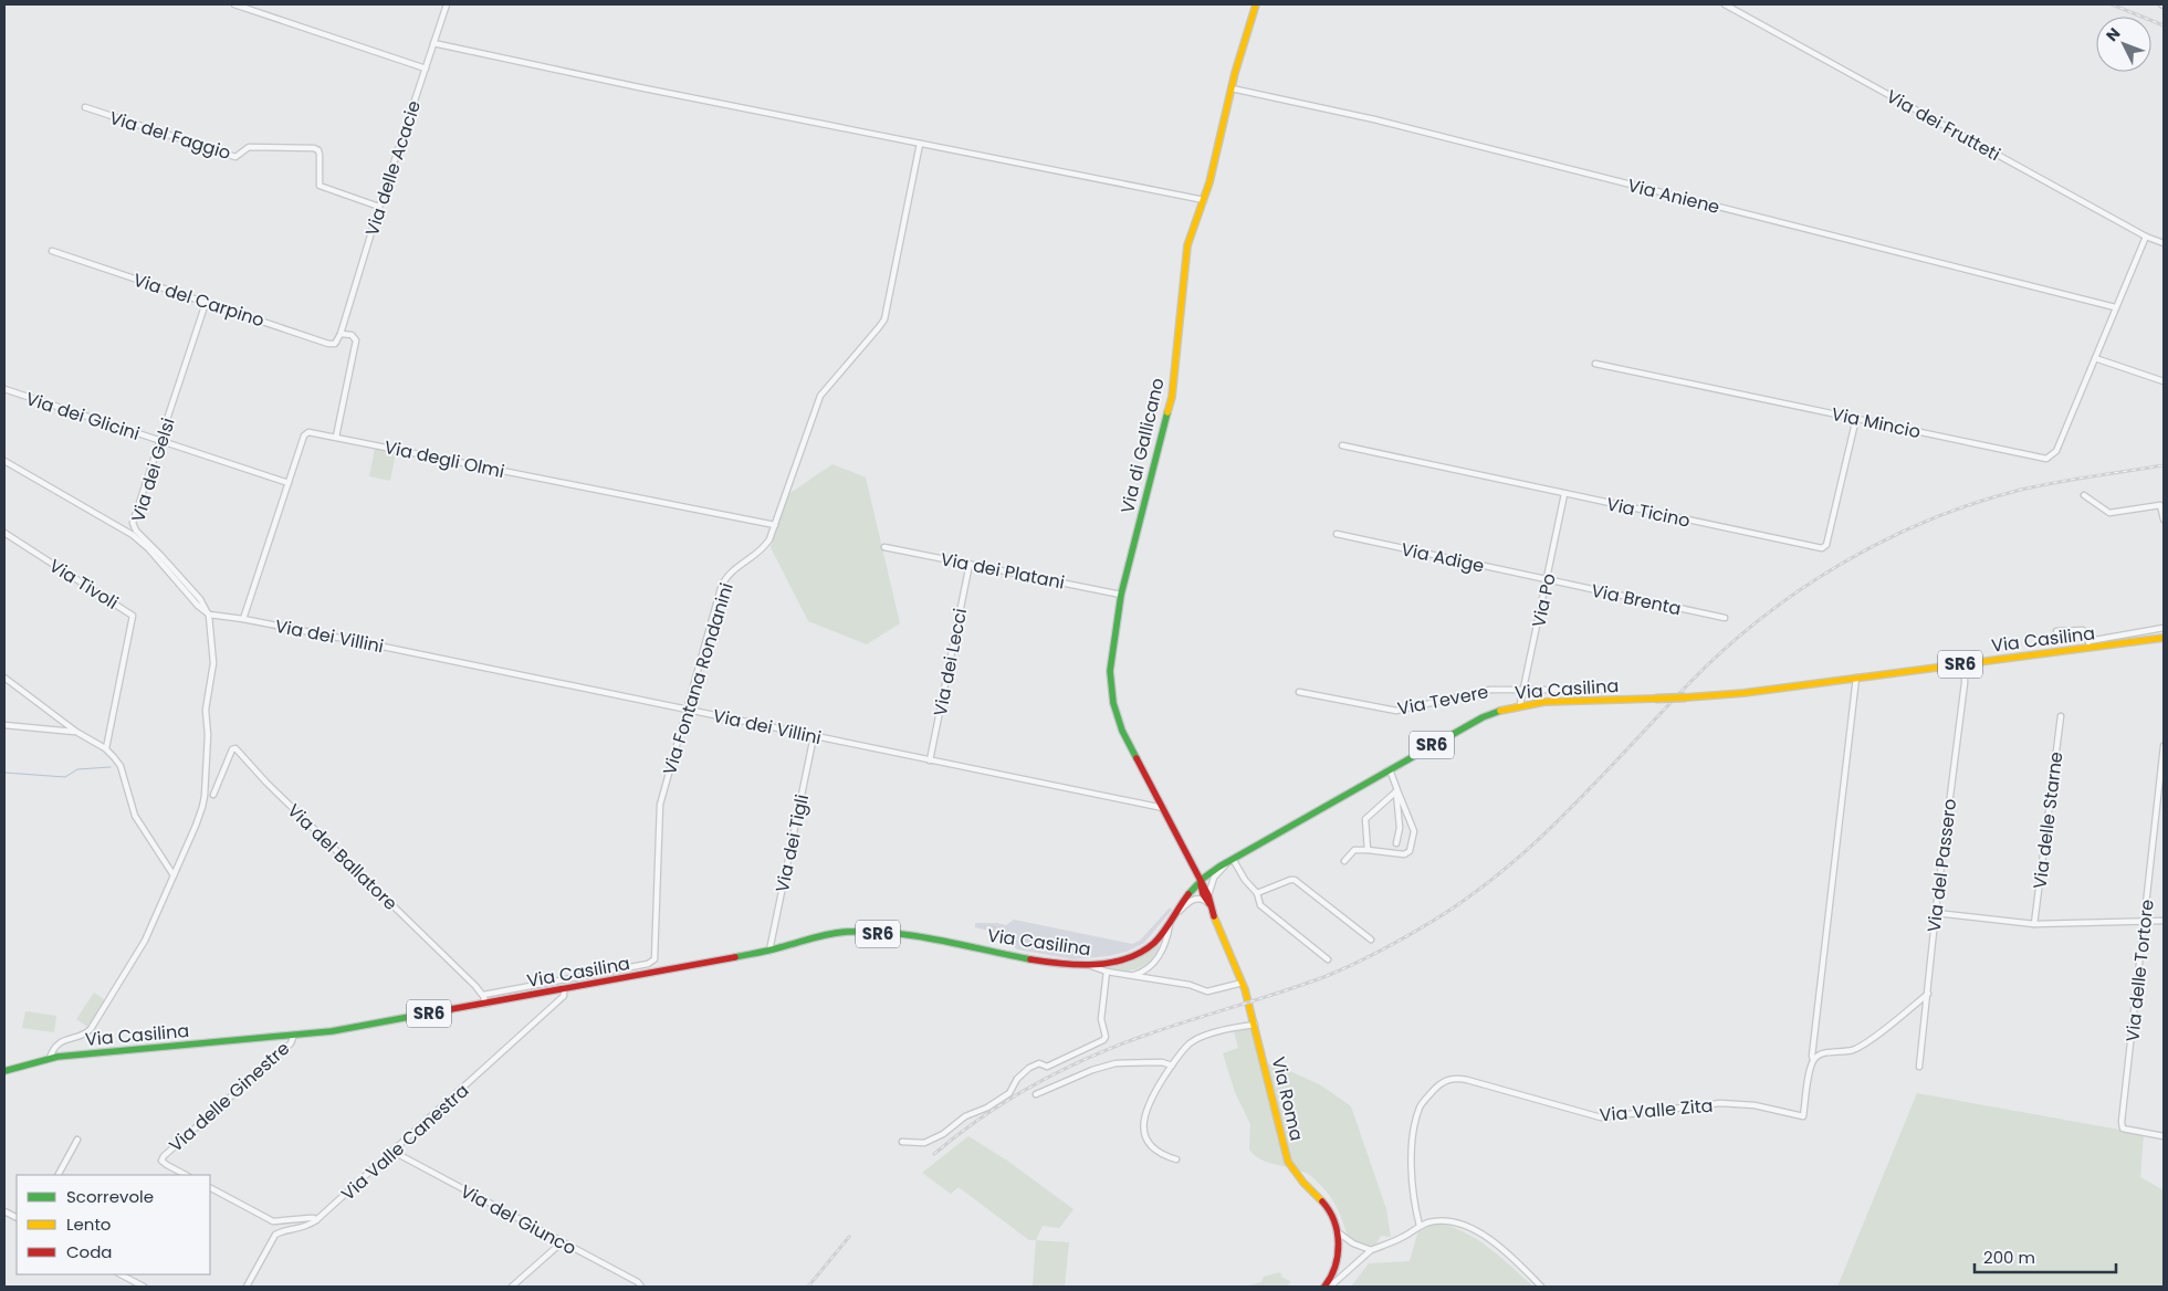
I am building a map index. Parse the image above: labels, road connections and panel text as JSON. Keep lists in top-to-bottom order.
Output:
{
  "streets": {
    "main road": [
      "Via di Gallicano",
      "Via Casilina",
      "SR6",
      "Via Roma"
    ],
    "street": [
      "Via dei Frutteti",
      "Via del Faggio",
      "Via delle Acacie",
      "Via Aniene",
      "Via del Carpino",
      "Via dei Glicini",
      "Via Mincio",
      "Via degli Olmi",
      "Via dei Gelsi",
      "Via Ticino",
      "Via Adige",
      "Via dei Platani",
      "Via Tivoli",
      "Via Brenta",
      "Via Po",
      "Via dei Villini",
      "Via dei Lecci",
      "Via Fontana Rondanini",
      "Via Tevere",
      "Via delle Starne",
      "Via dei Tigli",
      "Via del Ballatore",
      "Via del Passero",
      "Via delle Tortore",
      "Via delle Ginestre",
      "Via Valle Zita",
      "Via Valle Canestra",
      "Via del Giunco"
    ]
  },
  "crossings": [
    ["Via dei Frutteti", "Via Mincio"],
    ["Via del Faggio", "Via delle Acacie"],
    ["Via delle Acacie", "Via del Carpino"],
    ["Via Aniene", "Via Mincio"],
    ["Via Aniene", "Via di Gallicano"],
    ["Via del Carpino", "Via dei Gelsi"],
    ["Via dei Glicini", "Via degli Olmi"],
    ["Via dei Glicini", "Via dei Gelsi"],
    ["Via Mincio", "Via Ticino"],
    ["Via di Gallicano", "Via dei Platani"],
    ["Via di Gallicano", "Via dei Villini"],
    ["Via di Gallicano", "Via Casilina"],
    ["Via di Gallicano", "Via Roma"],
    ["Via degli Olmi", "Via dei Villini"],
    ["Via degli Olmi", "Via Fontana Rondanini"],
    ["Via dei Gelsi", "Via dei Villini"],
    ["Via Ticino", "Via Po"],
    ["Via Adige", "Via Brenta"],
    ["Via Adige", "Via Po"],
    ["Via dei Platani", "Via dei Lecci"],
    ["Via Brenta", "Via Po"],
    ["Via Po", "Via Casilina"],
    ["Via Po", "Via Tevere"],
    ["Via dei Villini", "Via dei Lecci"],
    ["Via dei Villini", "Via Fontana Rondanini"],
    ["Via dei Villini", "Via dei Tigli"],
    ["Via Casilina", "Via dei Tigli"],
    ["Via Casilina", "Via del Ballatore"],
    ["Via Casilina", "Via del Passero"],
    ["Via Casilina", "Via delle Ginestre"],
    ["Via Casilina", "Via Roma"],
    ["Via Casilina", "Via Valle Canestra"],
    ["Via Fontana Rondanini", "Via del Ballatore"],
    ["Via Valle Canestra", "Via del Giunco"]
  ],
  "legend": ["Scorrevole", "Lento", "Coda"],
  "scale_bar": "200 m",
  "north": "top left"
}
